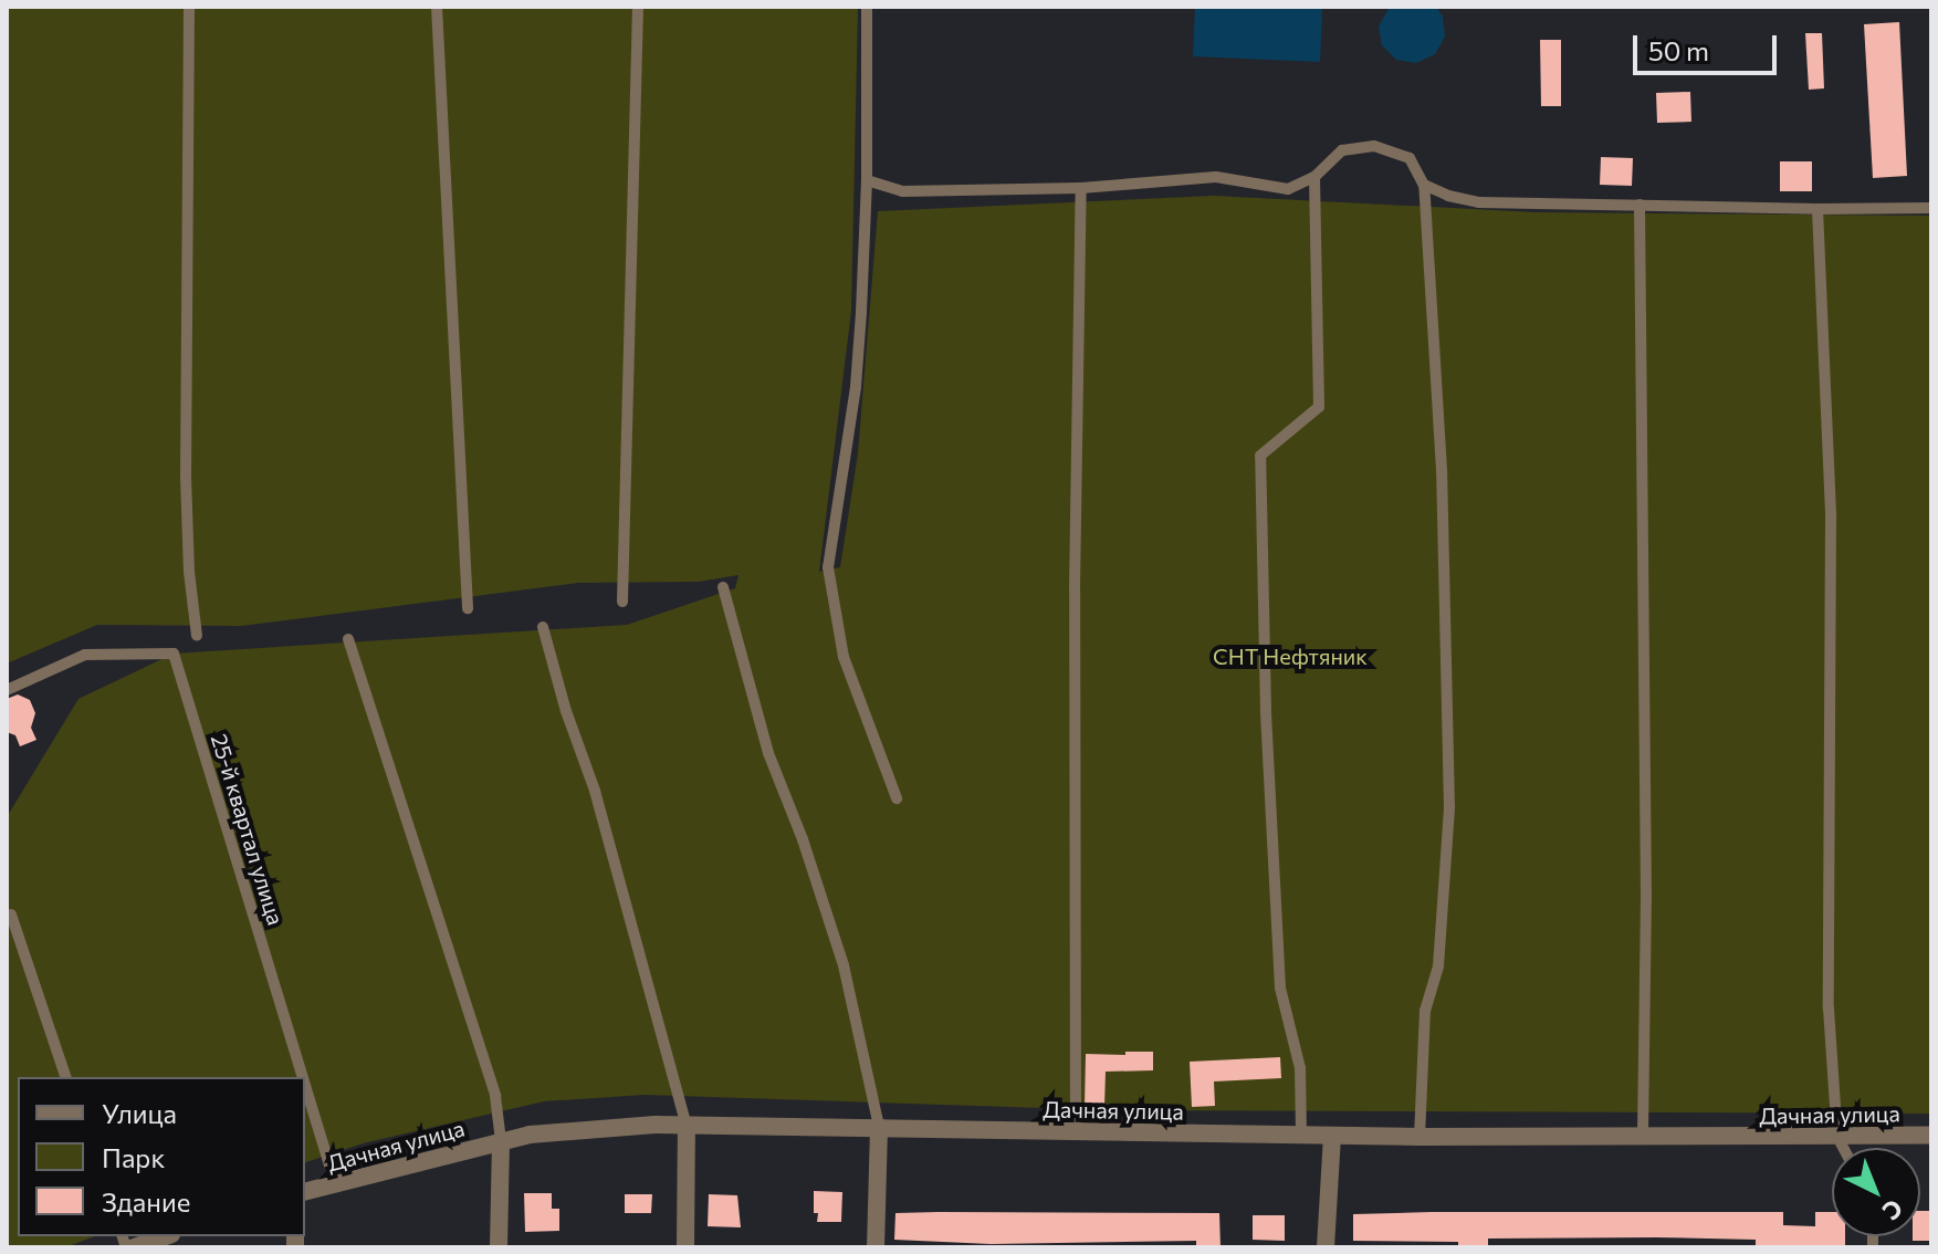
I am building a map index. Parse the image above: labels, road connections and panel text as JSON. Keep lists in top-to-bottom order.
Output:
{
  "streets": {
    "street": ["Дачная улица"],
    "lane": ["25-й квартал улица"]
  },
  "crossings": [
    ["25-й квартал улица", "Дачная улица"]
  ],
  "parks": ["СНТ Нефтяник"],
  "legend": ["Улица", "Парк", "Здание"],
  "scale_bar": "50 m",
  "north": "bottom right"
}
